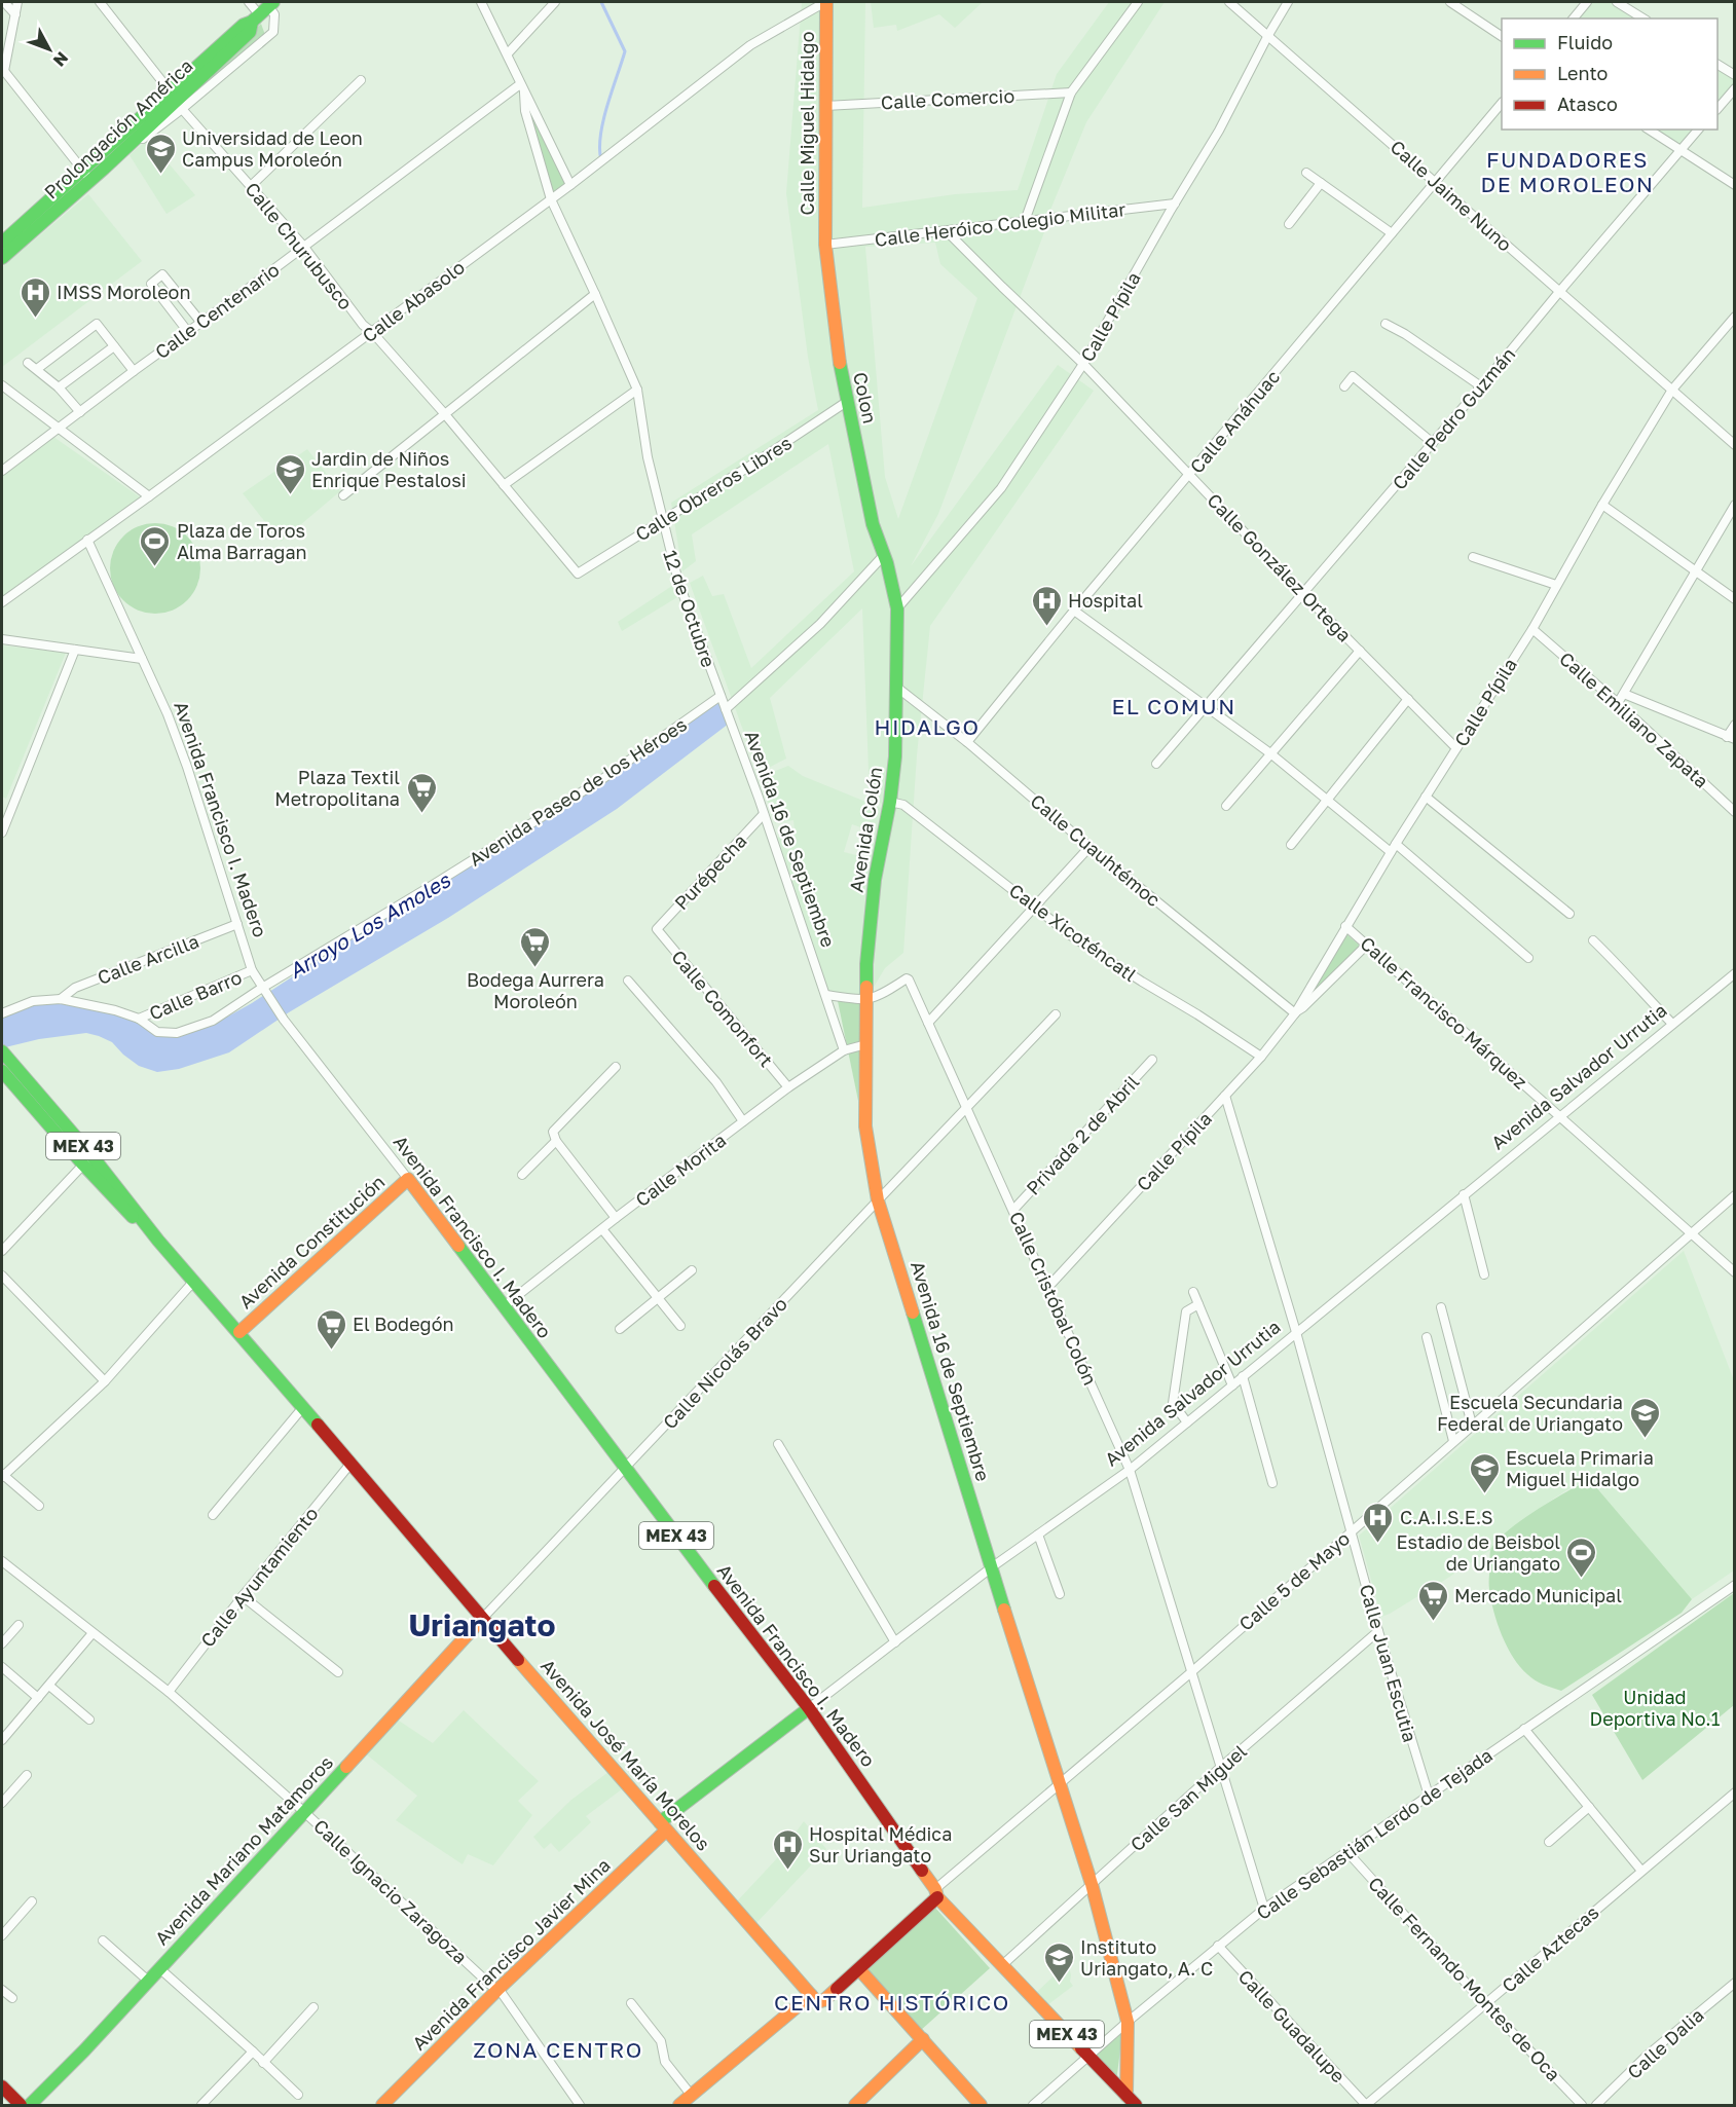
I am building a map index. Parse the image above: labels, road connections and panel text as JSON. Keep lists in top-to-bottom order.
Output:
{
  "streets": {
    "street": [
      "Calle Comercio",
      "Calle Miguel Hidalgo",
      "Prolongación América",
      "Calle Jaime Nuno",
      "Calle Heróico Colegio Militar",
      "Calle Churubusco",
      "Calle Abasolo",
      "Calle Centenario",
      "Calle Pípila",
      "Colon",
      "Calle Pedro Guzmán",
      "Calle Anáhuac",
      "Calle Obreros Libres",
      "Calle González Ortega",
      "12 de Octubre",
      "Calle Emiliano Zapata",
      "Avenida Paseo de los Héroes",
      "Avenida Francisco I. Madero",
      "Avenida Colón",
      "Avenida 16 de Septiembre",
      "Calle Cuauhtémoc",
      "Purépecha",
      "Calle Xicoténcatl",
      "Calle Arcilla",
      "Calle Barro",
      "Calle Comonfort",
      "Calle Francisco Márquez",
      "Avenida Salvador Urrutia",
      "Privada 2 de Abril",
      "MEX 43",
      "Calle Morita",
      "Avenida Constitución",
      "Calle Cristóbal Colón",
      "Calle Nicolás Bravo",
      "Calle Ayuntamiento",
      "Calle 5 de Mayo",
      "Calle Juan Escutia",
      "Avenida José María Morelos",
      "Calle San Miguel",
      "Calle Sebastián Lerdo de Tejada",
      "Avenida Mariano Matamoros",
      "Calle Ignacio Zaragoza",
      "Calle Aztecas",
      "Avenida Francisco Javier Mina",
      "Calle Fernando Montes de Oca",
      "Calle Guadalupe",
      "Calle Dalia"
    ]
  },
  "crossings": [
    ["Calle Comercio", "Calle Miguel Hidalgo"],
    ["Calle Miguel Hidalgo", "Calle Heróico Colegio Militar"],
    ["Calle Miguel Hidalgo", "Calle Abasolo"],
    ["Calle Miguel Hidalgo", "Colon"],
    ["Prolongación América", "Calle Churubusco"],
    ["Calle Jaime Nuno", "Calle Pípila"],
    ["Calle Jaime Nuno", "Calle Pedro Guzmán"],
    ["Calle Jaime Nuno", "Calle Anáhuac"],
    ["Calle Heróico Colegio Militar", "Calle Pípila"],
    ["Calle Heróico Colegio Militar", "Colon"],
    ["Calle Heróico Colegio Militar", "Calle González Ortega"],
    ["Calle Churubusco", "Calle Abasolo"],
    ["Calle Churubusco", "Calle Centenario"],
    ["Calle Churubusco", "Calle Obreros Libres"],
    ["Calle Abasolo", "12 de Octubre"],
    ["Calle Abasolo", "Avenida Francisco I. Madero"],
    ["Calle Centenario", "12 de Octubre"],
    ["Calle Pípila", "Calle González Ortega"],
    ["Calle Pípila", "Calle Emiliano Zapata"],
    ["Calle Pípila", "Avenida Colón"],
    ["Calle Pípila", "Calle Cuauhtémoc"],
    ["Calle Pípila", "Calle Xicoténcatl"],
    ["Calle Pípila", "Calle Francisco Márquez"],
    ["Calle Pípila", "Calle Cristóbal Colón"],
    ["Calle Pípila", "Calle Juan Escutia"],
    ["Colon", "Calle Obreros Libres"],
    ["Colon", "Avenida Colón"],
    ["Calle Pedro Guzmán", "Calle González Ortega"],
    ["Calle Anáhuac", "Calle González Ortega"],
    ["Calle Anáhuac", "Calle Cuauhtémoc"],
    ["Calle Obreros Libres", "12 de Octubre"],
    ["12 de Octubre", "Avenida Paseo de los Héroes"],
    ["12 de Octubre", "Avenida 16 de Septiembre"],
    ["Avenida Paseo de los Héroes", "Avenida Francisco I. Madero"],
    ["Avenida Paseo de los Héroes", "Avenida 16 de Septiembre"],
    ["Avenida Paseo de los Héroes", "Calle Arcilla"],
    ["Avenida Paseo de los Héroes", "Calle Barro"],
    ["Avenida Francisco I. Madero", "Calle Arcilla"],
    ["Avenida Francisco I. Madero", "Calle Barro"],
    ["Avenida Francisco I. Madero", "Avenida Salvador Urrutia"],
    ["Avenida Francisco I. Madero", "MEX 43"],
    ["Avenida Francisco I. Madero", "Calle Morita"],
    ["Avenida Francisco I. Madero", "Avenida Constitución"],
    ["Avenida Francisco I. Madero", "Calle Nicolás Bravo"],
    ["Avenida Francisco I. Madero", "Calle 5 de Mayo"],
    ["Avenida Colón", "Avenida 16 de Septiembre"],
    ["Avenida Colón", "Calle Cuauhtémoc"],
    ["Avenida Colón", "Calle Xicoténcatl"],
    ["Avenida Colón", "Calle Cristóbal Colón"],
    ["Avenida 16 de Septiembre", "Purépecha"],
    ["Avenida 16 de Septiembre", "Avenida Salvador Urrutia"],
    ["Avenida 16 de Septiembre", "MEX 43"],
    ["Avenida 16 de Septiembre", "Calle Morita"],
    ["Avenida 16 de Septiembre", "Calle Cristóbal Colón"],
    ["Avenida 16 de Septiembre", "Calle Nicolás Bravo"],
    ["Avenida 16 de Septiembre", "Calle 5 de Mayo"],
    ["Avenida 16 de Septiembre", "Calle San Miguel"],
    ["Avenida 16 de Septiembre", "Calle Sebastián Lerdo de Tejada"],
    ["Purépecha", "Calle Comonfort"],
    ["Calle Comonfort", "Calle Morita"],
    ["Calle Francisco Márquez", "Avenida Salvador Urrutia"],
    ["Calle Francisco Márquez", "Calle 5 de Mayo"],
    ["Avenida Salvador Urrutia", "Calle Cristóbal Colón"],
    ["Avenida Salvador Urrutia", "Calle Juan Escutia"],
    ["Avenida Salvador Urrutia", "Avenida José María Morelos"],
    ["Avenida Salvador Urrutia", "Avenida Francisco Javier Mina"],
    ["Privada 2 de Abril", "Calle Cristóbal Colón"],
    ["MEX 43", "Avenida Constitución"],
    ["MEX 43", "Calle 5 de Mayo"],
    ["MEX 43", "Avenida José María Morelos"],
    ["MEX 43", "Calle San Miguel"],
    ["MEX 43", "Calle Sebastián Lerdo de Tejada"],
    ["Avenida Constitución", "Avenida José María Morelos"],
    ["Calle Cristóbal Colón", "Calle Nicolás Bravo"],
    ["Calle Cristóbal Colón", "Calle 5 de Mayo"],
    ["Calle Cristóbal Colón", "Calle San Miguel"],
    ["Calle Cristóbal Colón", "Calle Sebastián Lerdo de Tejada"],
    ["Calle Nicolás Bravo", "Avenida José María Morelos"],
    ["Calle Nicolás Bravo", "Avenida Mariano Matamoros"],
    ["Calle Ayuntamiento", "Avenida José María Morelos"],
    ["Calle Ayuntamiento", "Calle Ignacio Zaragoza"],
    ["Calle 5 de Mayo", "Calle Juan Escutia"],
    ["Calle Juan Escutia", "Calle San Miguel"],
    ["Calle Juan Escutia", "Calle Sebastián Lerdo de Tejada"],
    ["Avenida José María Morelos", "Avenida Mariano Matamoros"],
    ["Avenida José María Morelos", "Avenida Francisco Javier Mina"],
    ["Calle Sebastián Lerdo de Tejada", "Calle Fernando Montes de Oca"],
    ["Calle Sebastián Lerdo de Tejada", "Calle Guadalupe"],
    ["Avenida Mariano Matamoros", "Calle Ignacio Zaragoza"],
    ["Calle Ignacio Zaragoza", "Avenida Francisco Javier Mina"],
    ["Calle Aztecas", "Calle Fernando Montes de Oca"],
    ["Calle Aztecas", "Calle Guadalupe"]
  ],
  "districts": [
    "FUNDADORES DE MOROLEON",
    "EL COMUN",
    "HIDALGO",
    "Uriangato",
    "CENTRO HISTÓRICO",
    "ZONA CENTRO"
  ],
  "water": ["Arroyo Los Amoles"],
  "parks": ["Unidad Deportiva No.1"],
  "places": {
    "school or university": [
      "Universidad de Leon Campus Moroleón",
      "Jardin de Niños Enrique Pestalosi",
      "Escuela Secundaria Federal de Uriangato",
      "Escuela Primaria Miguel Hidalgo",
      "Instituto Uriangato, A. C"
    ],
    "hospital": [
      "IMSS Moroleon",
      "Hospital",
      "C.A.I.S.E.S",
      "Hospital Médica Sur Uriangato"
    ],
    "sports": ["Plaza de Toros Alma Barragan", "Estadio de Beisbol de Uriangato"],
    "supermarket": [
      "Plaza Textil Metropolitana",
      "Bodega Aurrera Moroleón",
      "El Bodegón",
      "Mercado Municipal"
    ]
  },
  "legend": ["Fluido", "Lento", "Atasco"],
  "north": "bottom right"
}
